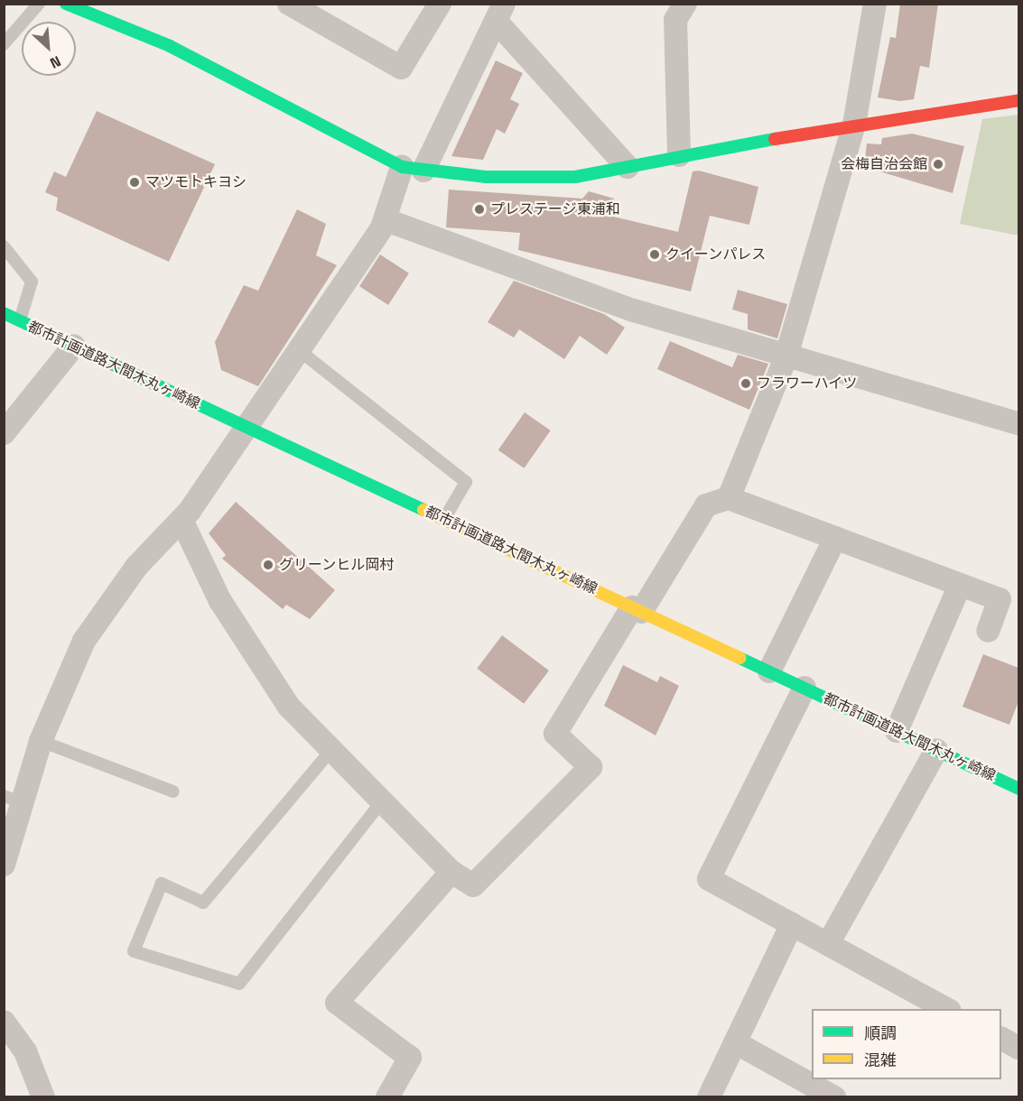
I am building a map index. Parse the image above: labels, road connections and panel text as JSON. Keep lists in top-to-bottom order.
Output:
{
  "streets": {
    "street": ["都市計画道路大間木丸ヶ崎線"]
  },
  "places": [
    "会梅自治会館",
    "マツモトキヨシ",
    "プレステージ東浦和",
    "クイーンパレス",
    "フラワーハイツ",
    "グリーンヒル岡村"
  ],
  "legend": ["順調", "混雑"],
  "north": "bottom right"
}
